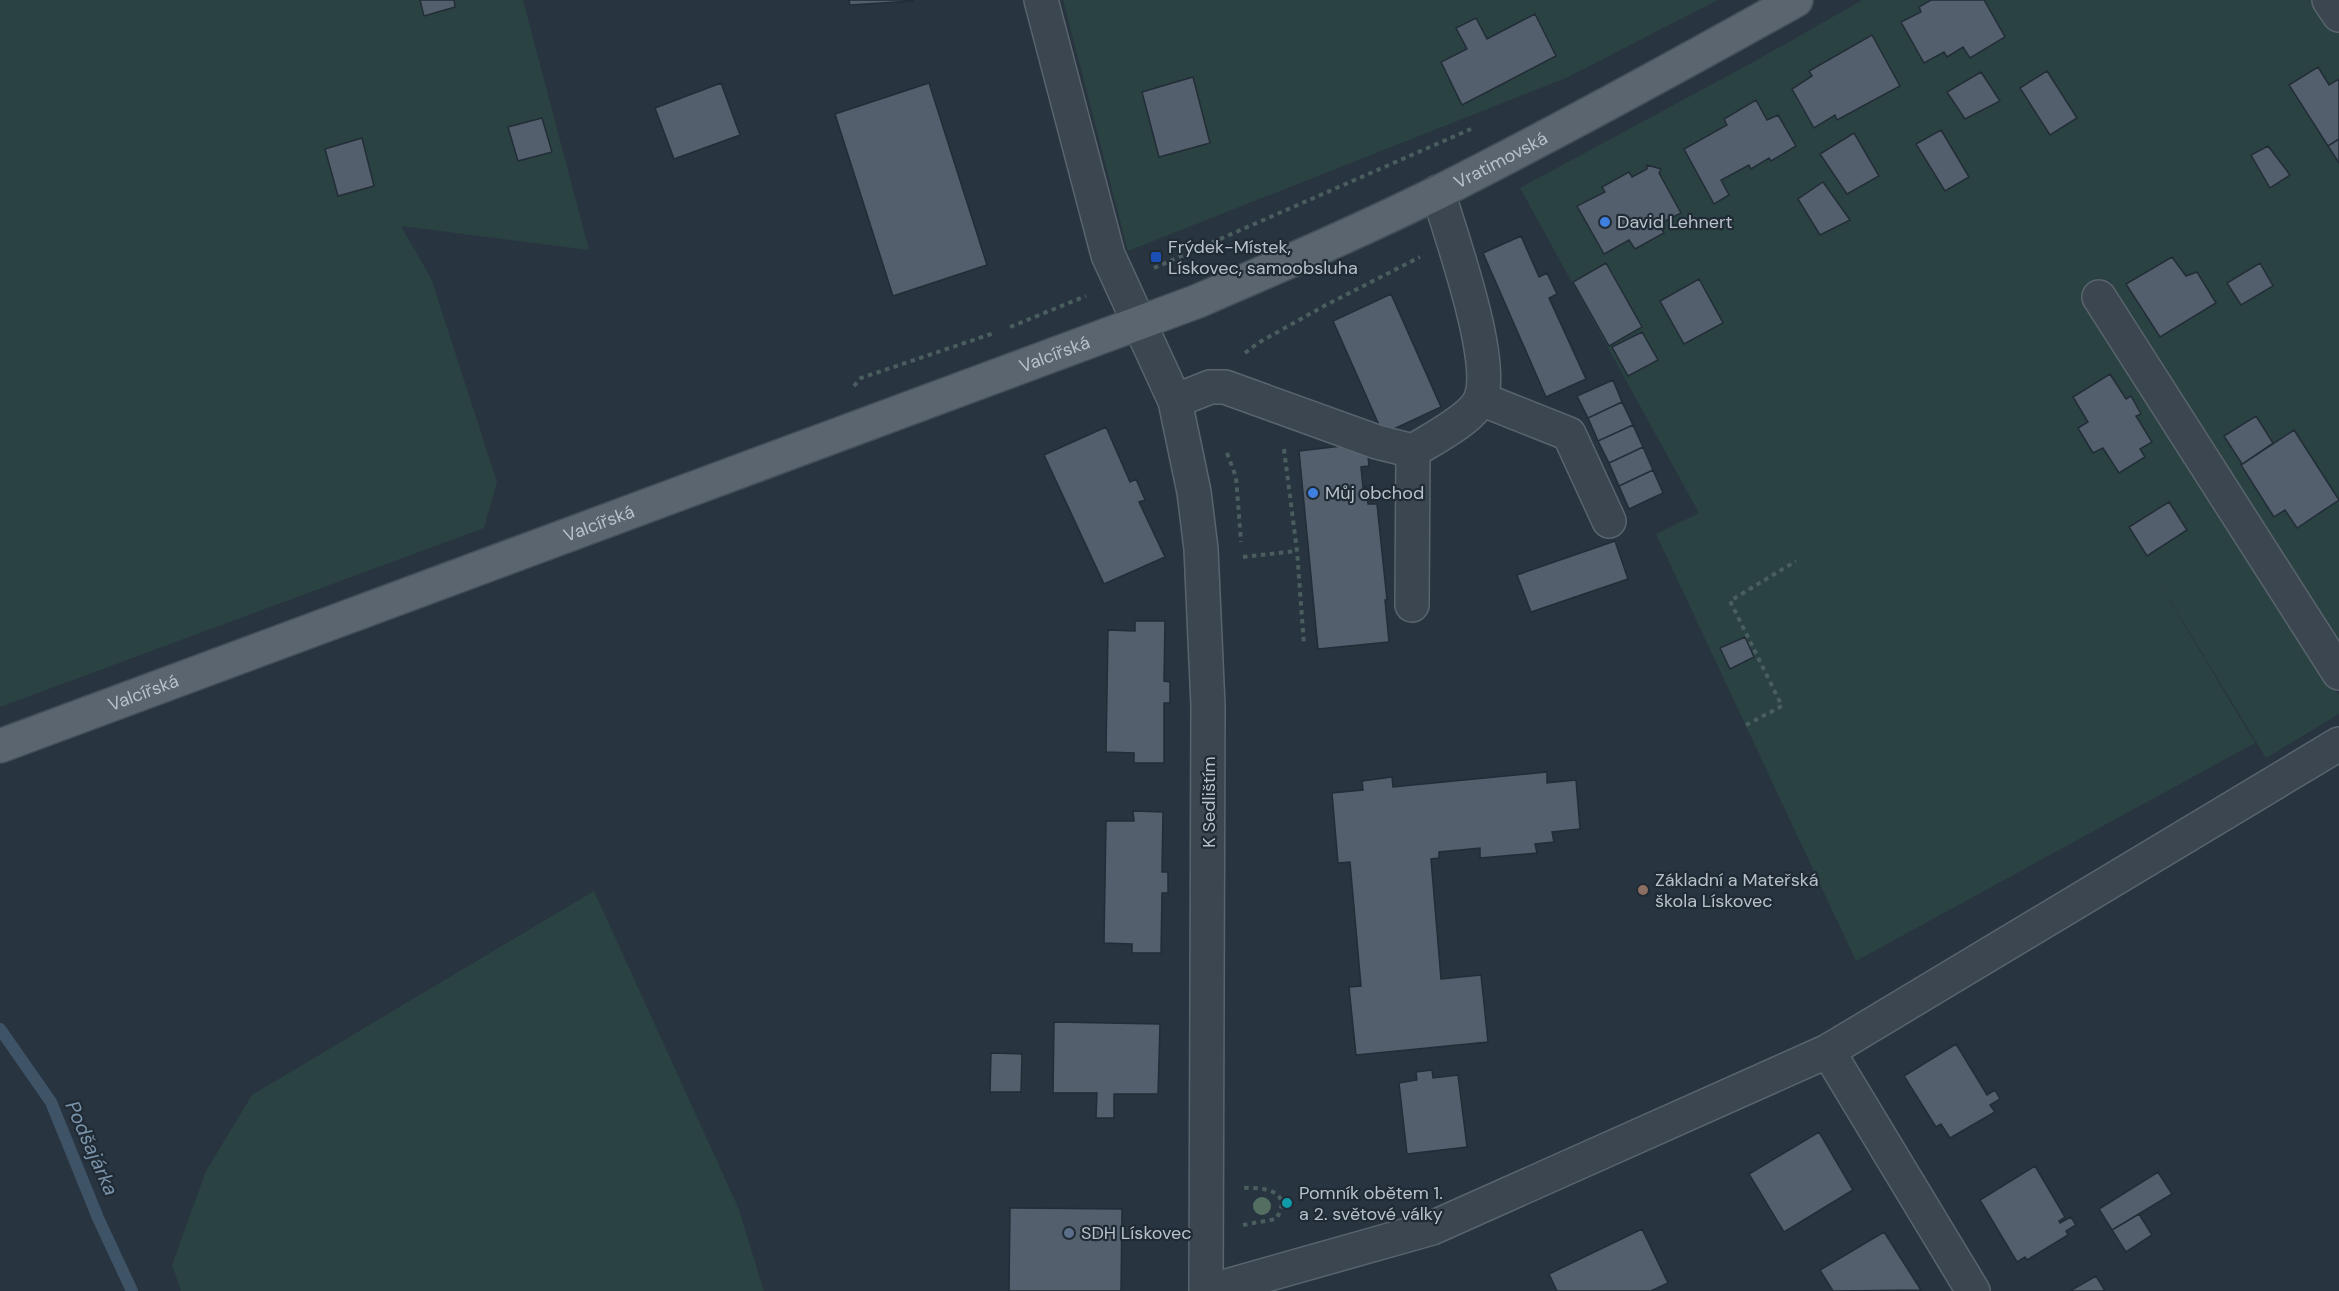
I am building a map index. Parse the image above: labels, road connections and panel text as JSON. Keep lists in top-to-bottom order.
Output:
{
  "streets": {
    "main road": ["Vratimovská", "Valcířská"],
    "street": ["K Sedlištím"]
  },
  "crossings": [
    ["Vratimovská", "Valcířská"],
    ["Valcířská", "K Sedlištím"]
  ],
  "water": ["Podšajárka"],
  "places": {
    "other": [
      "David Lehnert",
      "Můj obchod",
      "Základní a Mateřská škola Lískovec",
      "Pomník obětem 1. a 2. světové války",
      "SDH Lískovec"
    ],
    "transit": ["Frýdek-Místek, Lískovec, samoobsluha"]
  }
}
